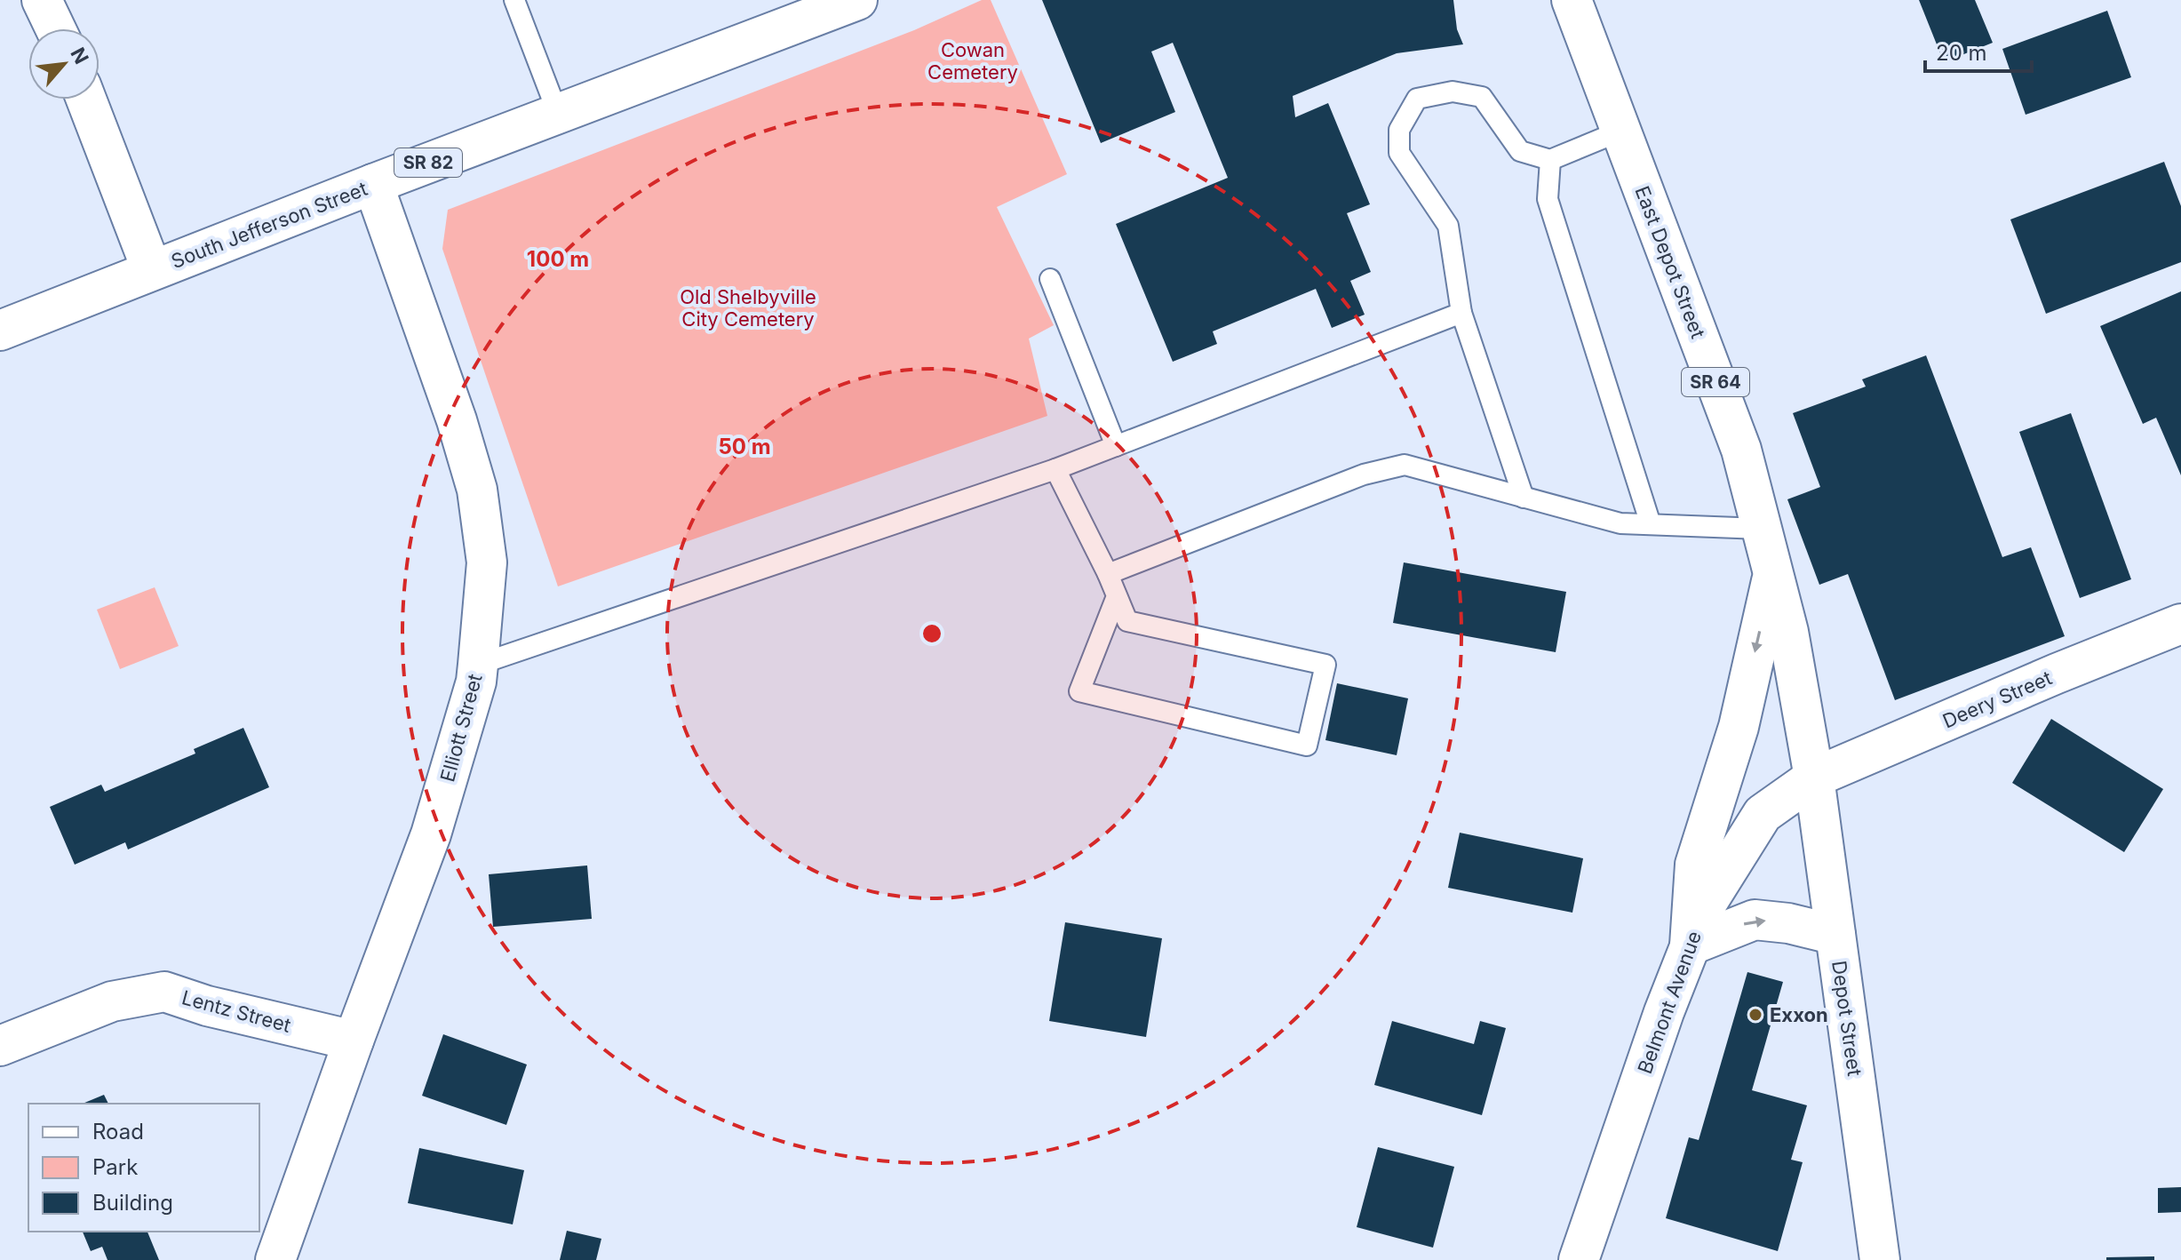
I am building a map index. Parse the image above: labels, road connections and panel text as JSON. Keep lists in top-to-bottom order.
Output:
{
  "streets": {
    "main road": [
      "SR 82",
      "South Jefferson Street",
      "East Depot Street",
      "SR 64",
      "Deery Street",
      "Elliott Street",
      "Belmont Avenue",
      "Lentz Street",
      "Depot Street"
    ]
  },
  "crossings": [
    ["South Jefferson Street", "Elliott Street"],
    ["East Depot Street", "Deery Street"],
    ["East Depot Street", "Belmont Avenue"],
    ["East Depot Street", "Depot Street"],
    ["Deery Street", "Belmont Avenue"],
    ["Deery Street", "Depot Street"],
    ["Elliott Street", "Lentz Street"],
    ["Belmont Avenue", "Depot Street"]
  ],
  "parks": ["Cowan Cemetery", "Old Shelbyville City Cemetery"],
  "places": ["Exxon"],
  "legend": ["Road", "Park", "Building"],
  "scale_bar": "20 m",
  "north": "top right",
  "rings": ["100 m", "50 m"]
}
